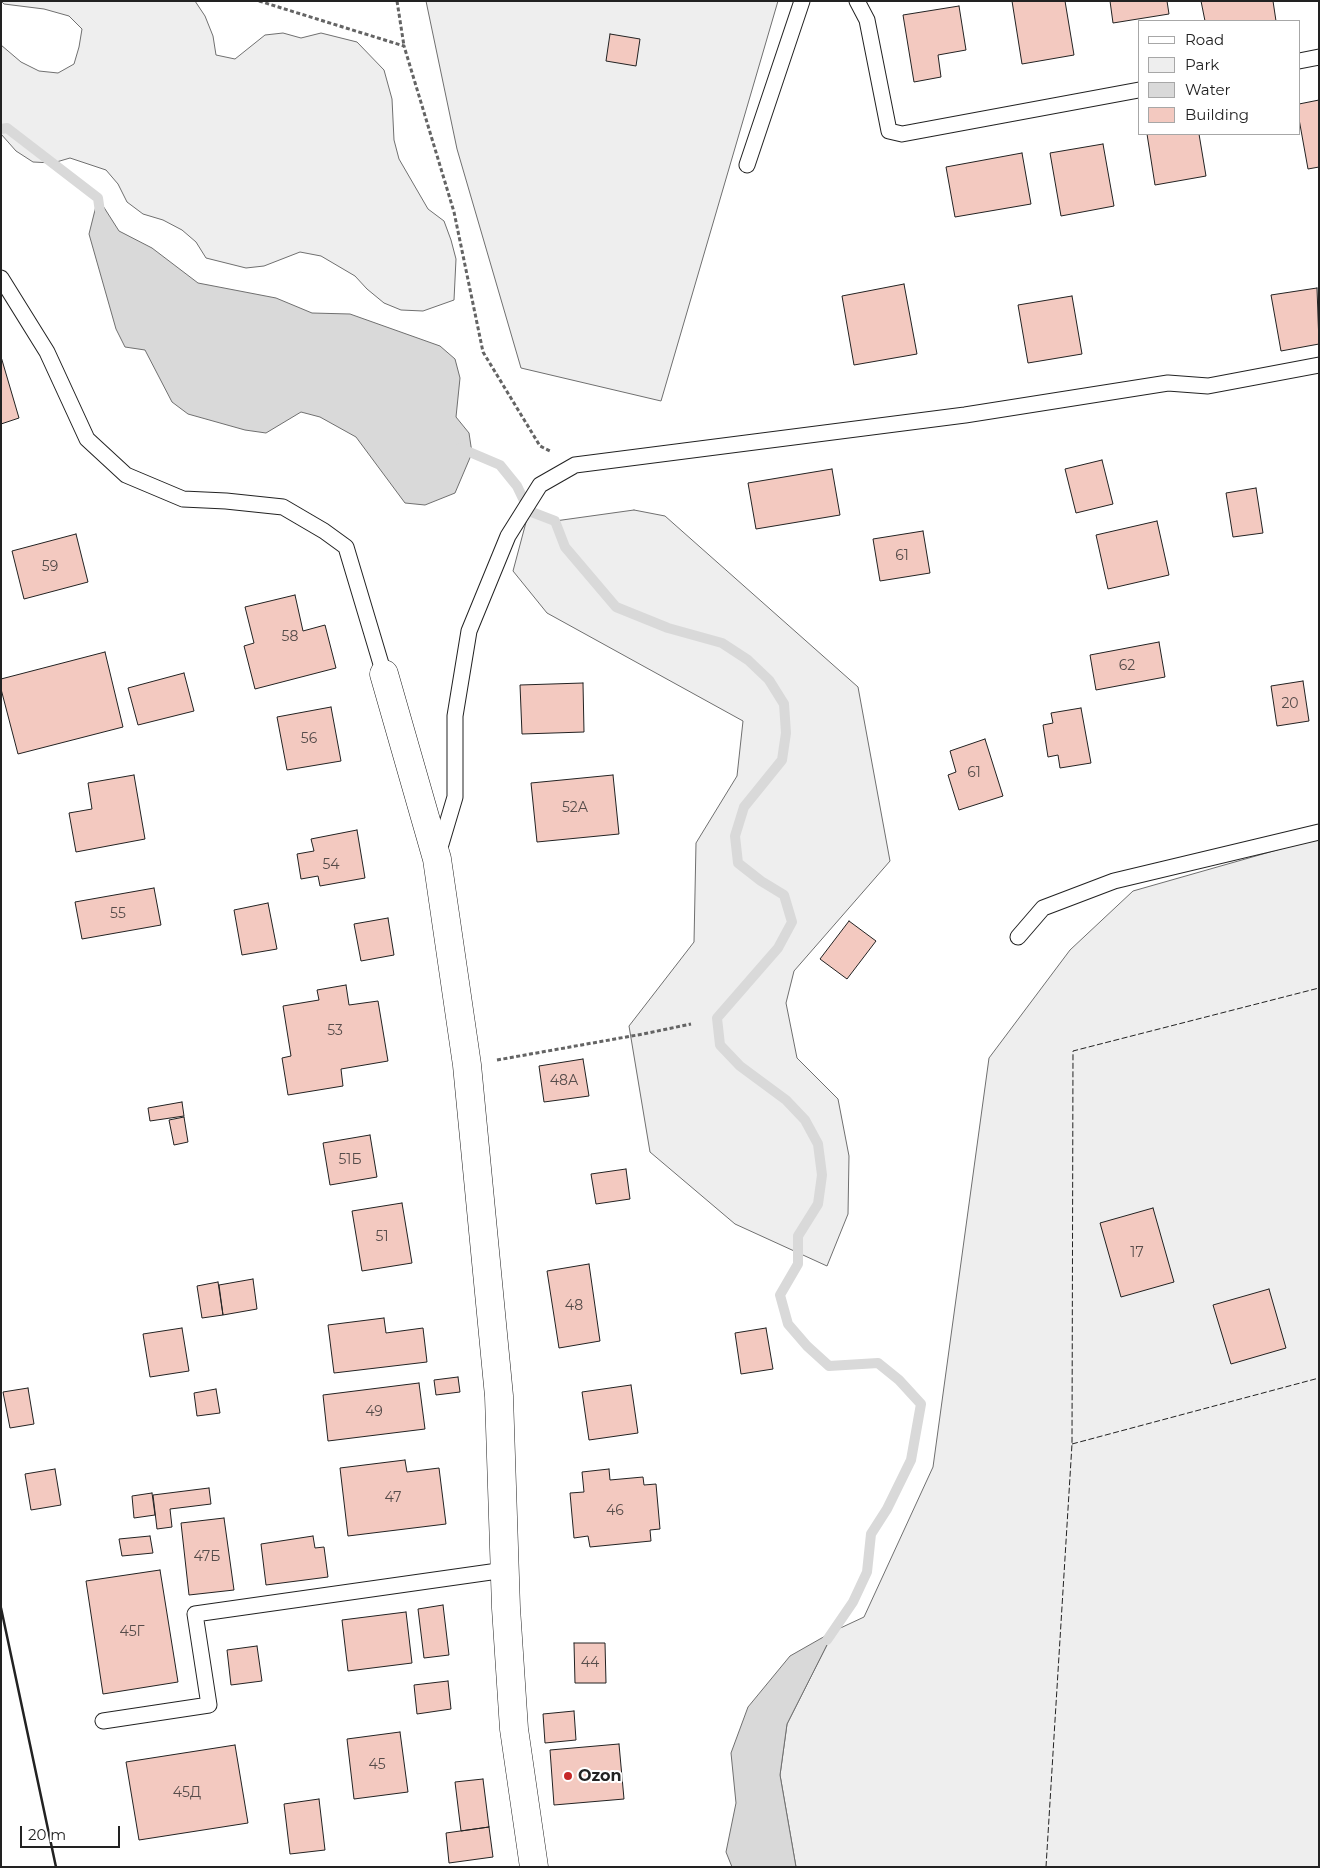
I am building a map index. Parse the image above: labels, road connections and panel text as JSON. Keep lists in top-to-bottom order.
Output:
{
  "places": ["Ozon"],
  "house_numbers": [
    "61",
    "59",
    "58",
    "62",
    "20",
    "56",
    "61",
    "52А",
    "54",
    "55",
    "53",
    "48А",
    "51Б",
    "51",
    "17",
    "48",
    "49",
    "47",
    "46",
    "47Б",
    "45Г",
    "44",
    "45",
    "45Д"
  ],
  "legend": [
    "Road",
    "Park",
    "Water",
    "Building"
  ],
  "scale_bar": "20 m"
}
